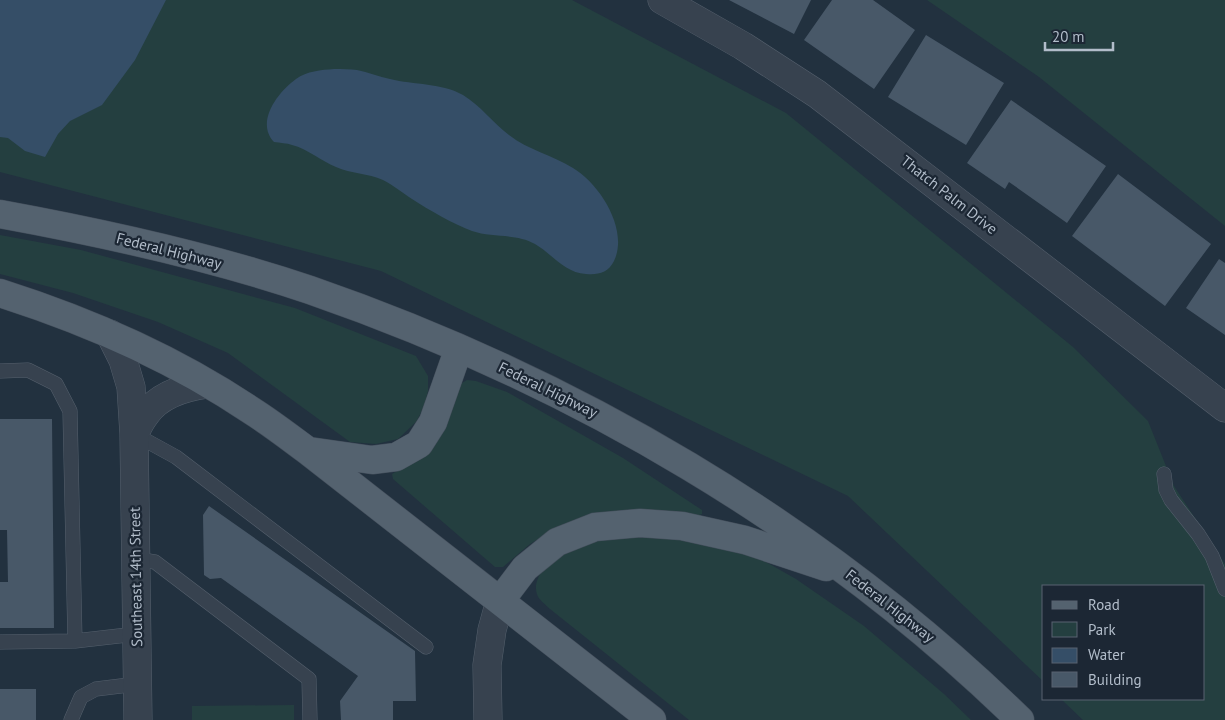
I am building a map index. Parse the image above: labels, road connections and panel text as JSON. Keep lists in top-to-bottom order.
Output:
{
  "streets": {
    "main road": ["Federal Highway"],
    "street": ["Thatch Palm Drive", "Southeast 14th Street"]
  },
  "legend": [
    "Road",
    "Park",
    "Water",
    "Building"
  ],
  "scale_bar": "20 m"
}
